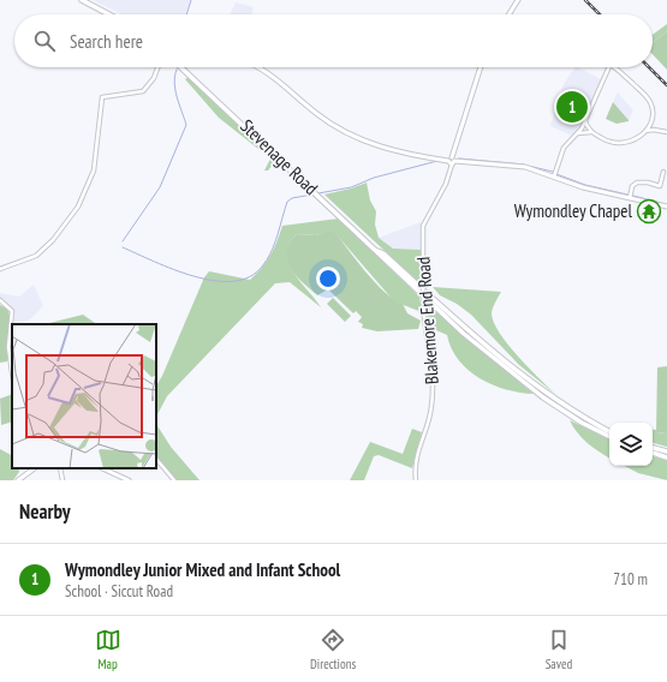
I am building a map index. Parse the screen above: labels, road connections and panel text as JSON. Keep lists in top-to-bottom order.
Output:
{
  "streets": {
    "main road": ["Stevenage Road"],
    "street": ["Blakemore End Road"]
  },
  "places": {
    "temple": ["Wymondley Chapel"]
  },
  "page": {
    "search": "Search here",
    "pins": "1",
    "heading": "Nearby",
    "list": [
      {
        "mark": "1",
        "name": "Wymondley Junior Mixed and Infant School",
        "note": "School · Siccut Road",
        "value": "710 m"
      }
    ],
    "nav": ["Map", "Directions", "Saved"]
  }
}
